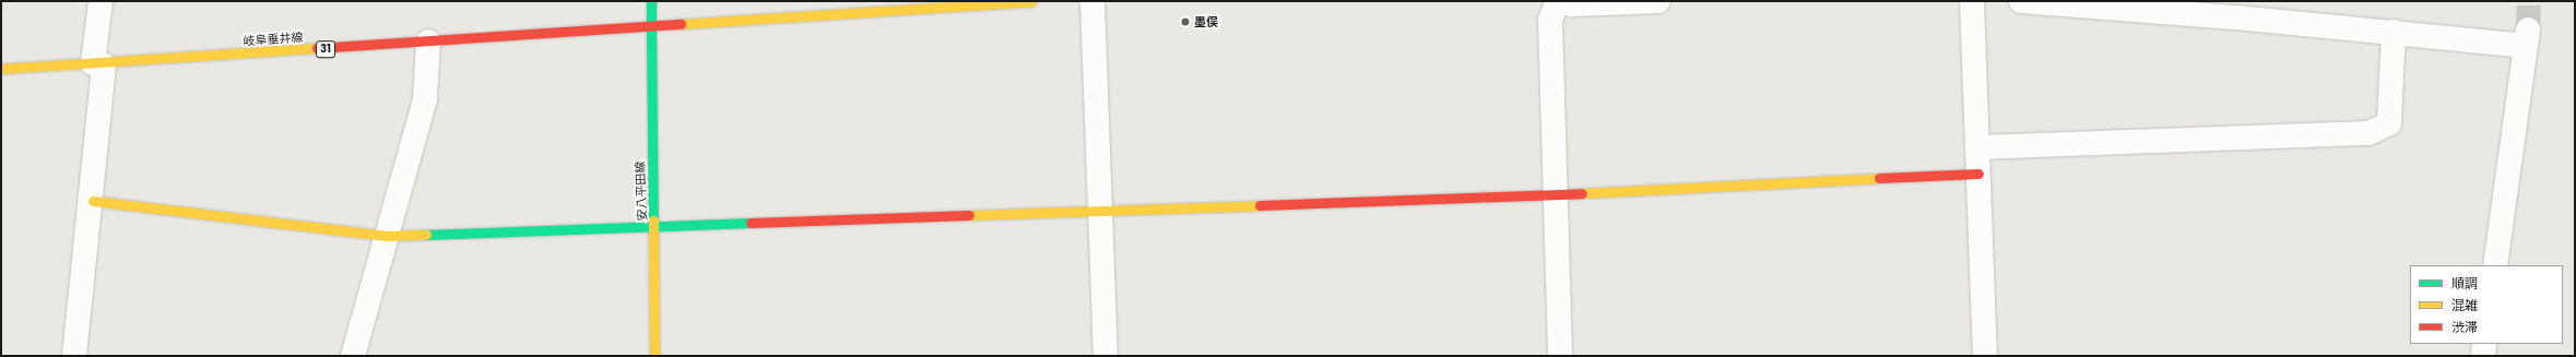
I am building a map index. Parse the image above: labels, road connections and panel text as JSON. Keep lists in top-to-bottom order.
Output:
{
  "streets": {
    "street": ["岐阜垂井線", "31", "安八平田線"]
  },
  "crossings": [
    ["岐阜垂井線", "安八平田線"]
  ],
  "places": ["墨俣"],
  "legend": ["順調", "混雑", "渋滞"]
}
